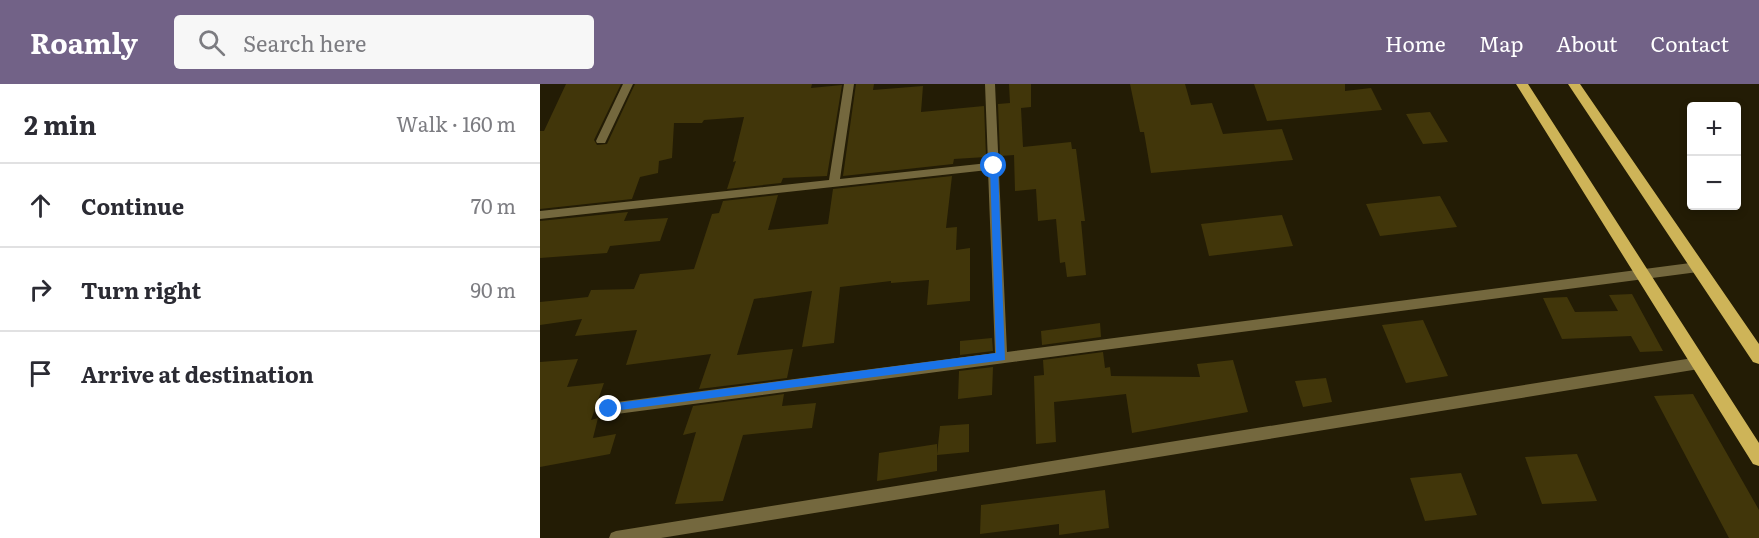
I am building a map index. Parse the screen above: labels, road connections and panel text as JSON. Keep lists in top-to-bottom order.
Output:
{
  "page": {
    "header": "Roamly",
    "search": "Search here",
    "nav": [
      "Home",
      "Map",
      "About",
      "Contact"
    ],
    "heading": ["2 min", "Walk · 160 m"],
    "map_buttons": ["+", "−"],
    "list": [
      ["Continue", "70 m"],
      ["Turn right", "90 m"],
      "Arrive at destination"
    ]
  }
}
